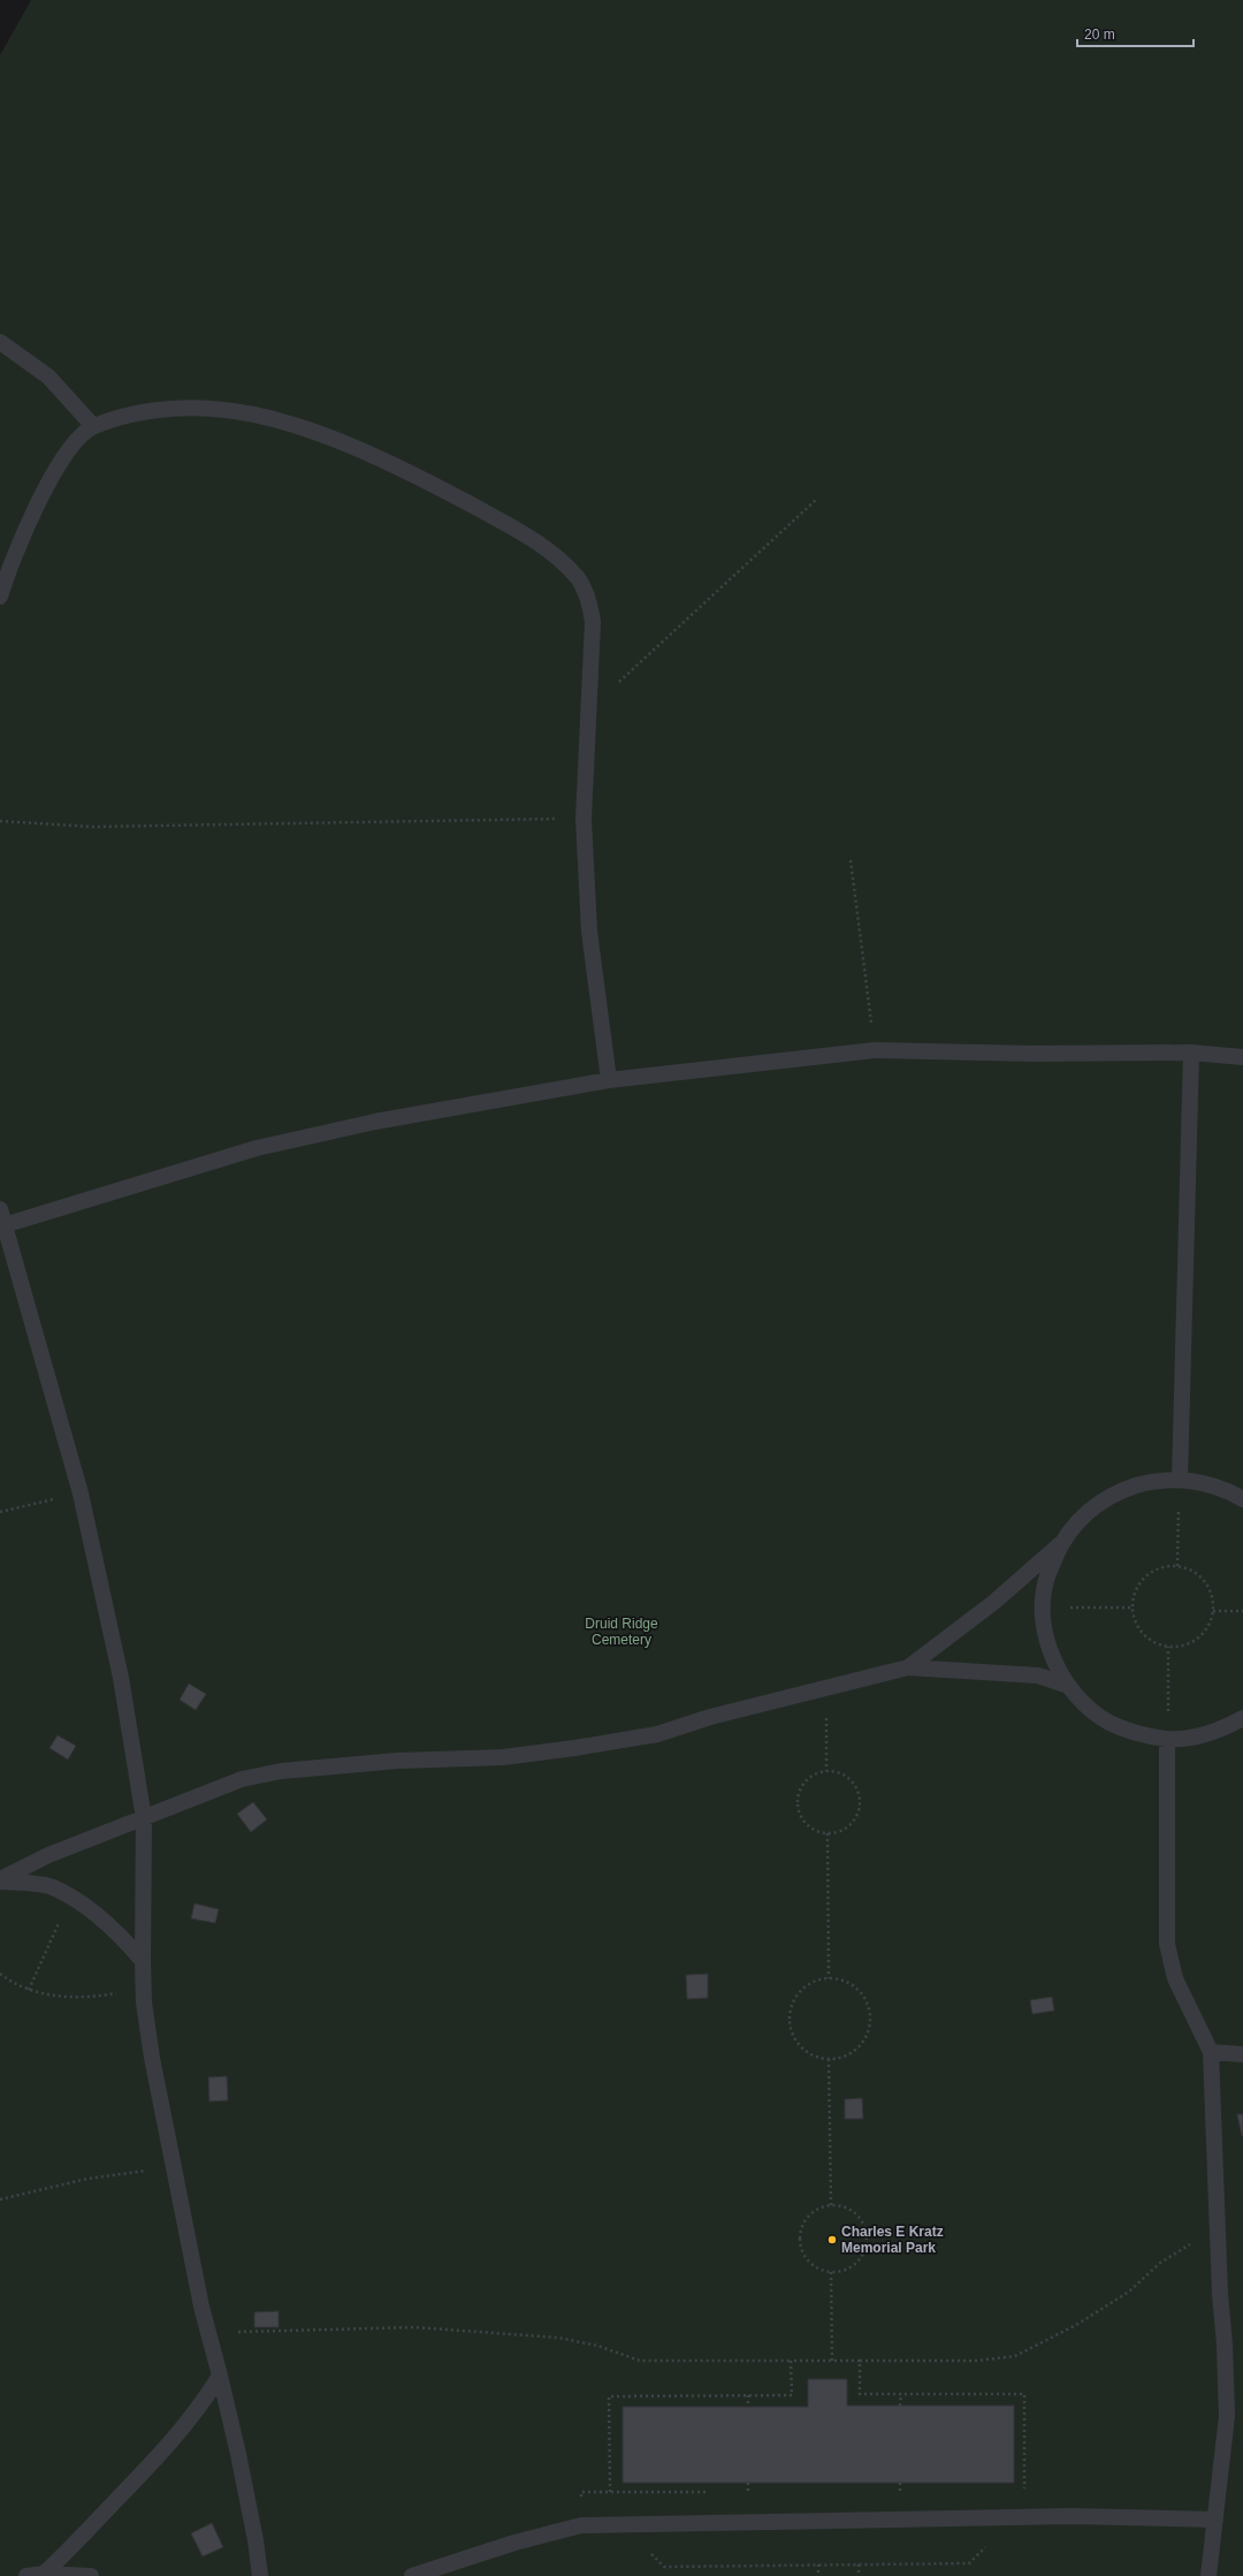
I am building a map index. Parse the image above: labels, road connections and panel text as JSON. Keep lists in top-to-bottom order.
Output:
{
  "parks": ["Druid Ridge Cemetery"],
  "places": ["Charles E Kratz Memorial Park"],
  "scale_bar": "20 m"
}
